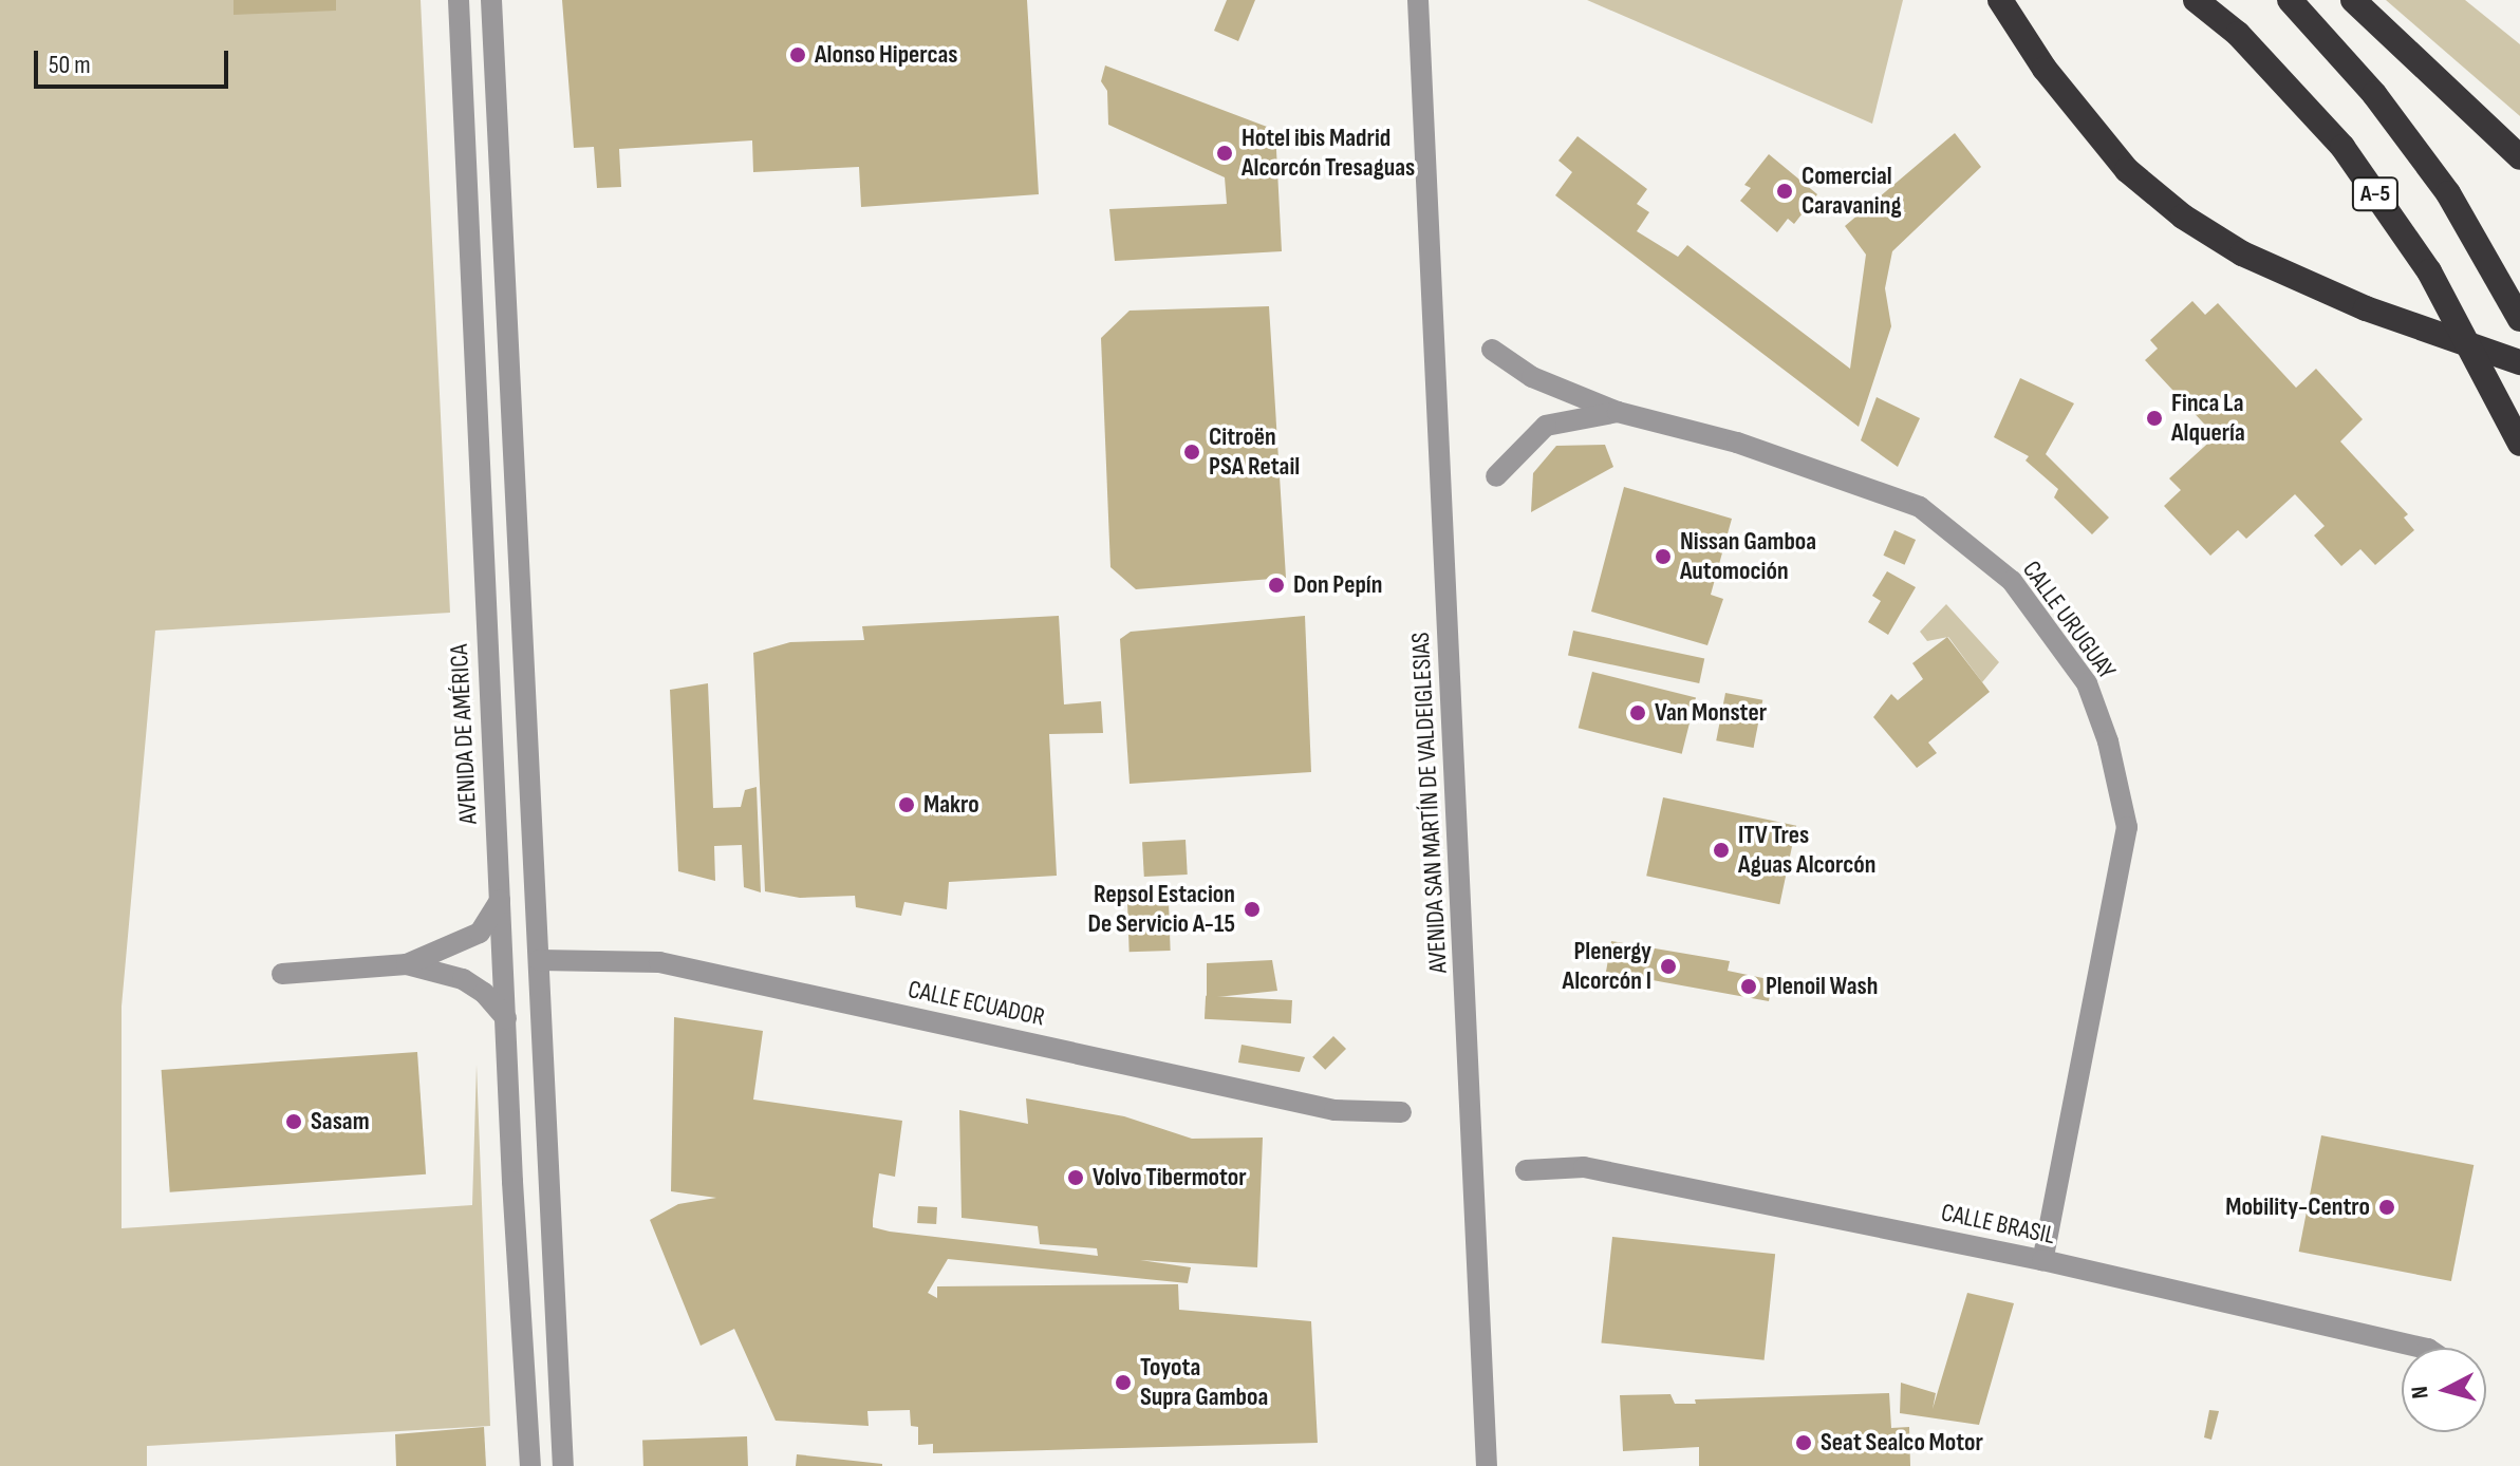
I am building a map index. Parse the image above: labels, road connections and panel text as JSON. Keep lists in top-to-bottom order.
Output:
{
  "streets": {
    "highway": ["A-5"],
    "street": [
      "CALLE URUGUAY",
      "AVENIDA DE AMÉRICA",
      "AVENIDA SAN MARTÍN DE VALDEIGLESIAS",
      "CALLE ECUADOR",
      "CALLE BRASIL"
    ]
  },
  "crossings": [
    ["CALLE URUGUAY", "CALLE BRASIL"]
  ],
  "places": [
    "Alonso Hipercas",
    "Hotel ibis Madrid Alcorcón Tresaguas",
    "Comercial Caravaning",
    "Finca La Alquería",
    "Citroën PSA Retail",
    "Nissan Gamboa Automoción",
    "Don Pepín",
    "Van Monster",
    "Makro",
    "ITV Tres Aguas Alcorcón",
    "Repsol Estacion De Servicio A-15",
    "Plenergy Alcorcón I",
    "Plenoil Wash",
    "Sasam",
    "Volvo Tibermotor",
    "Mobility-Centro",
    "Toyota Supra Gamboa",
    "Seat Sealco Motor"
  ],
  "scale_bar": "50 m",
  "north": "left"
}
